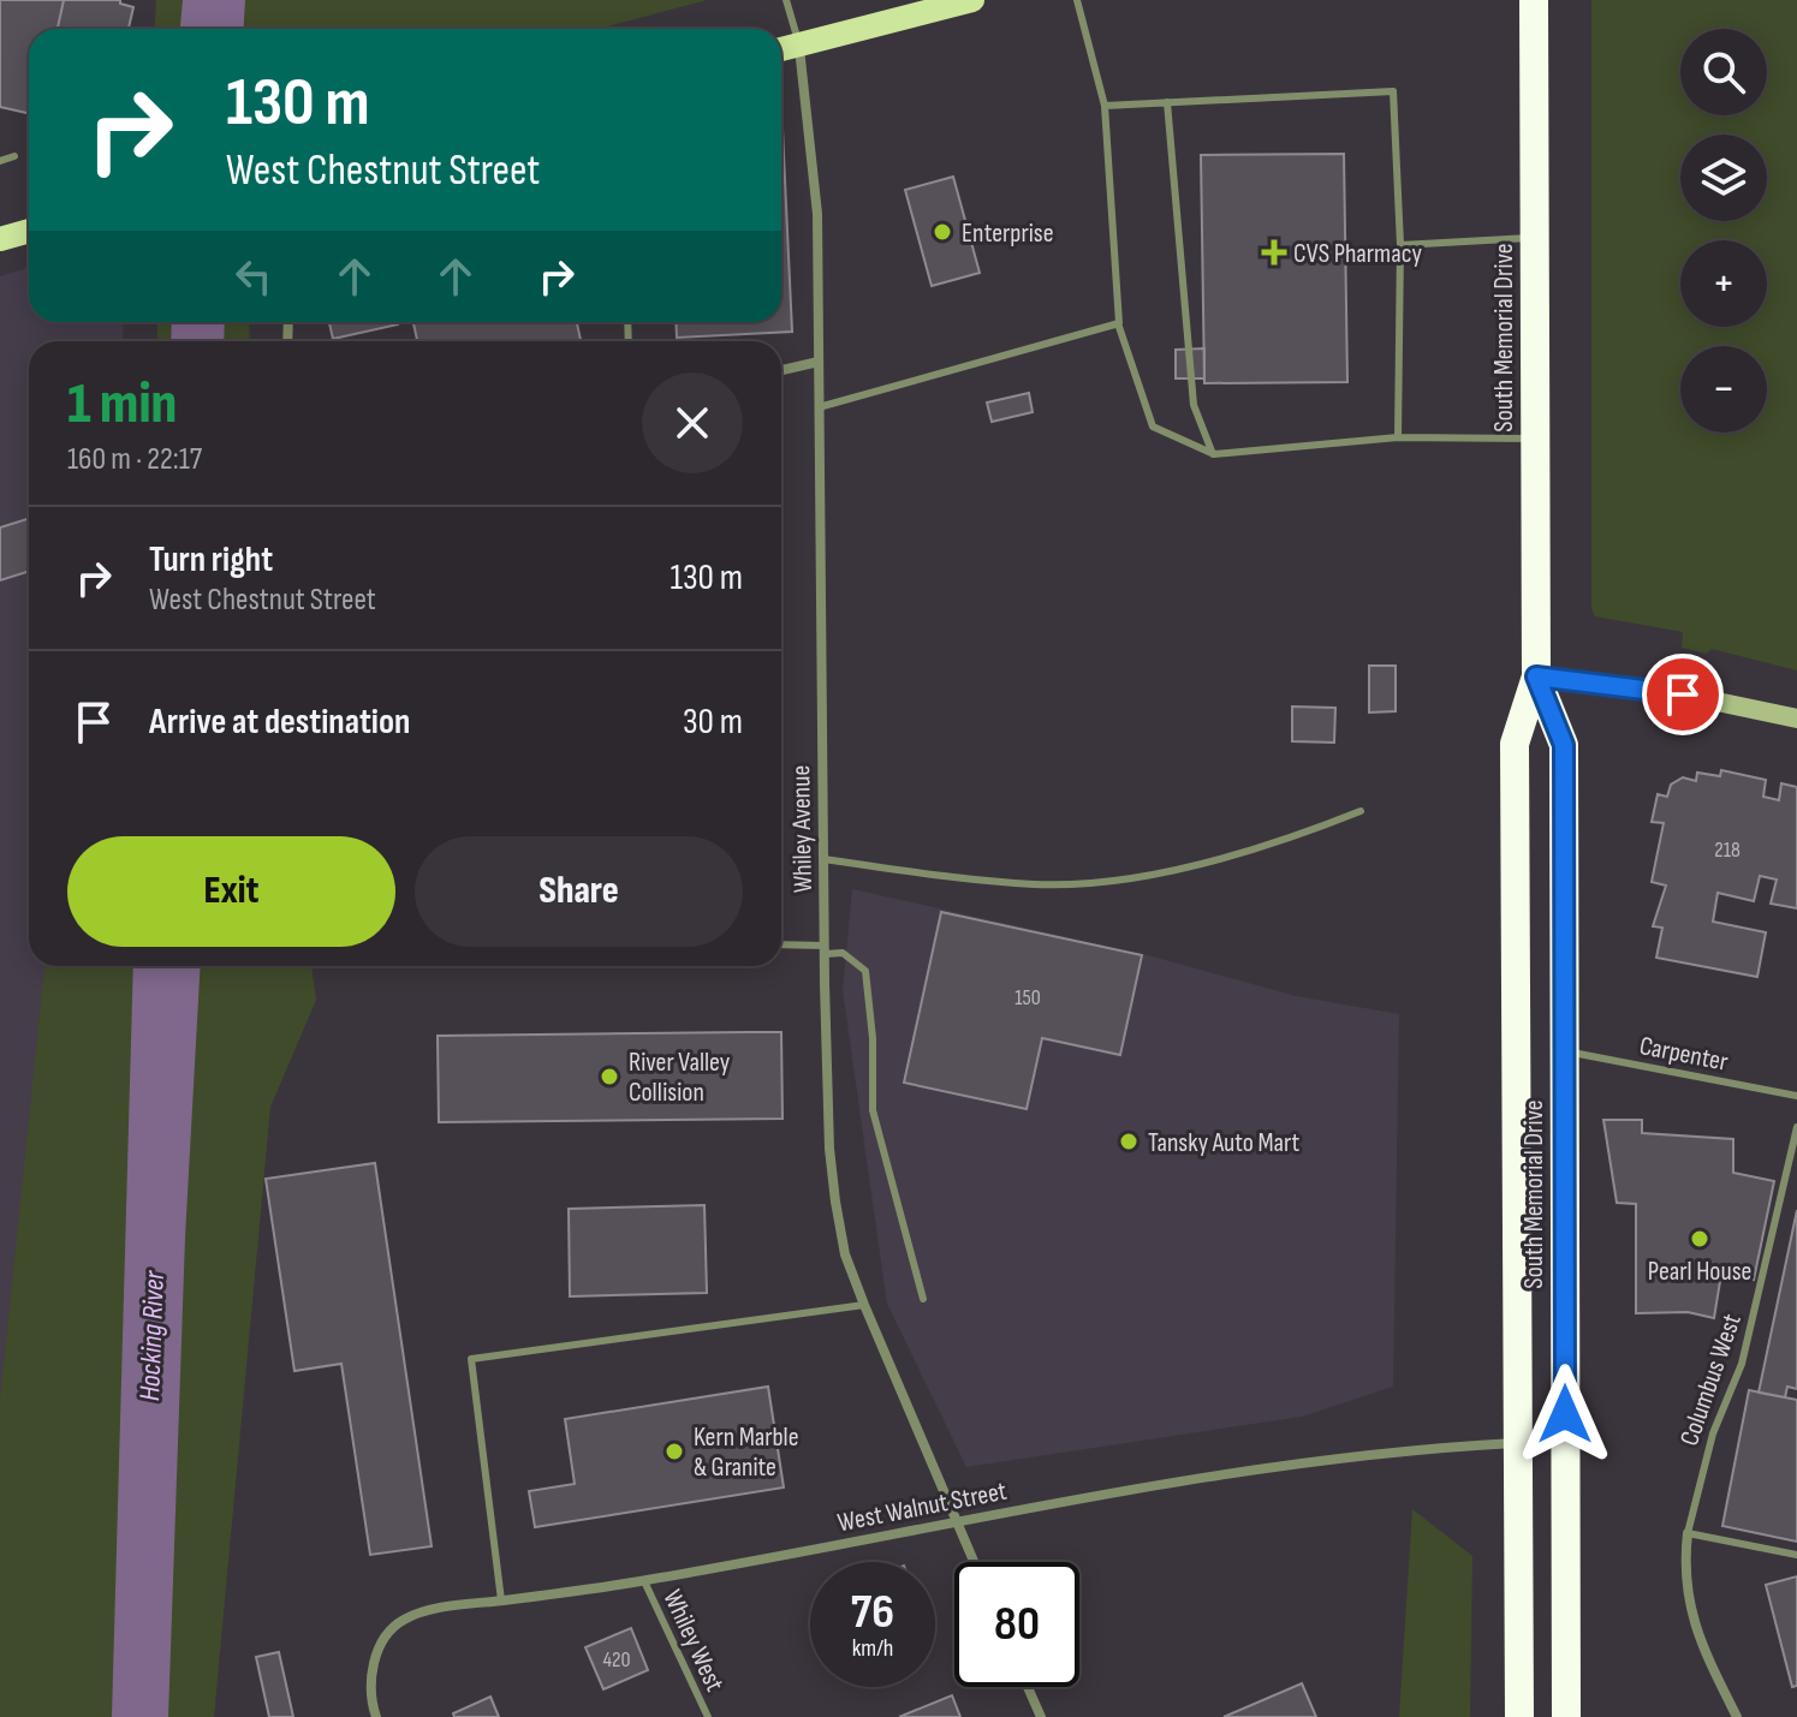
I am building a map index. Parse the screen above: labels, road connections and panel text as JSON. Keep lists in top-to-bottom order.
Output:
{
  "streets": {
    "highway": ["South Memorial Drive"],
    "street": ["Whiley Avenue", "West Walnut Street"],
    "lane": ["Carpenter", "Columbus West", "Whiley West"]
  },
  "crossings": [
    ["South Memorial Drive", "Carpenter"],
    ["South Memorial Drive", "West Walnut Street"],
    ["Whiley Avenue", "West Walnut Street"],
    ["West Walnut Street", "Whiley West"]
  ],
  "water": ["Hocking River"],
  "places": {
    "other": [
      "Enterprise",
      "River Valley Collision",
      "Tansky Auto Mart",
      "Pearl House",
      "Kern Marble & Granite"
    ],
    "health": ["CVS Pharmacy"]
  },
  "house_numbers": ["218", "150", "420"],
  "page": {
    "map_buttons": ["+", "−"],
    "turn": ["130 m", "West Chestnut Street"],
    "heading": ["1 min", "160 m · 22:17"],
    "list": [
      {
        "name": "Turn right",
        "note": "West Chestnut Street",
        "value": "130 m"
      },
      {
        "name": "Arrive at destination",
        "value": "30 m"
      }
    ],
    "buttons": ["Exit", "Share"],
    "speed": "76 km/h",
    "limit": "80"
  }
}
